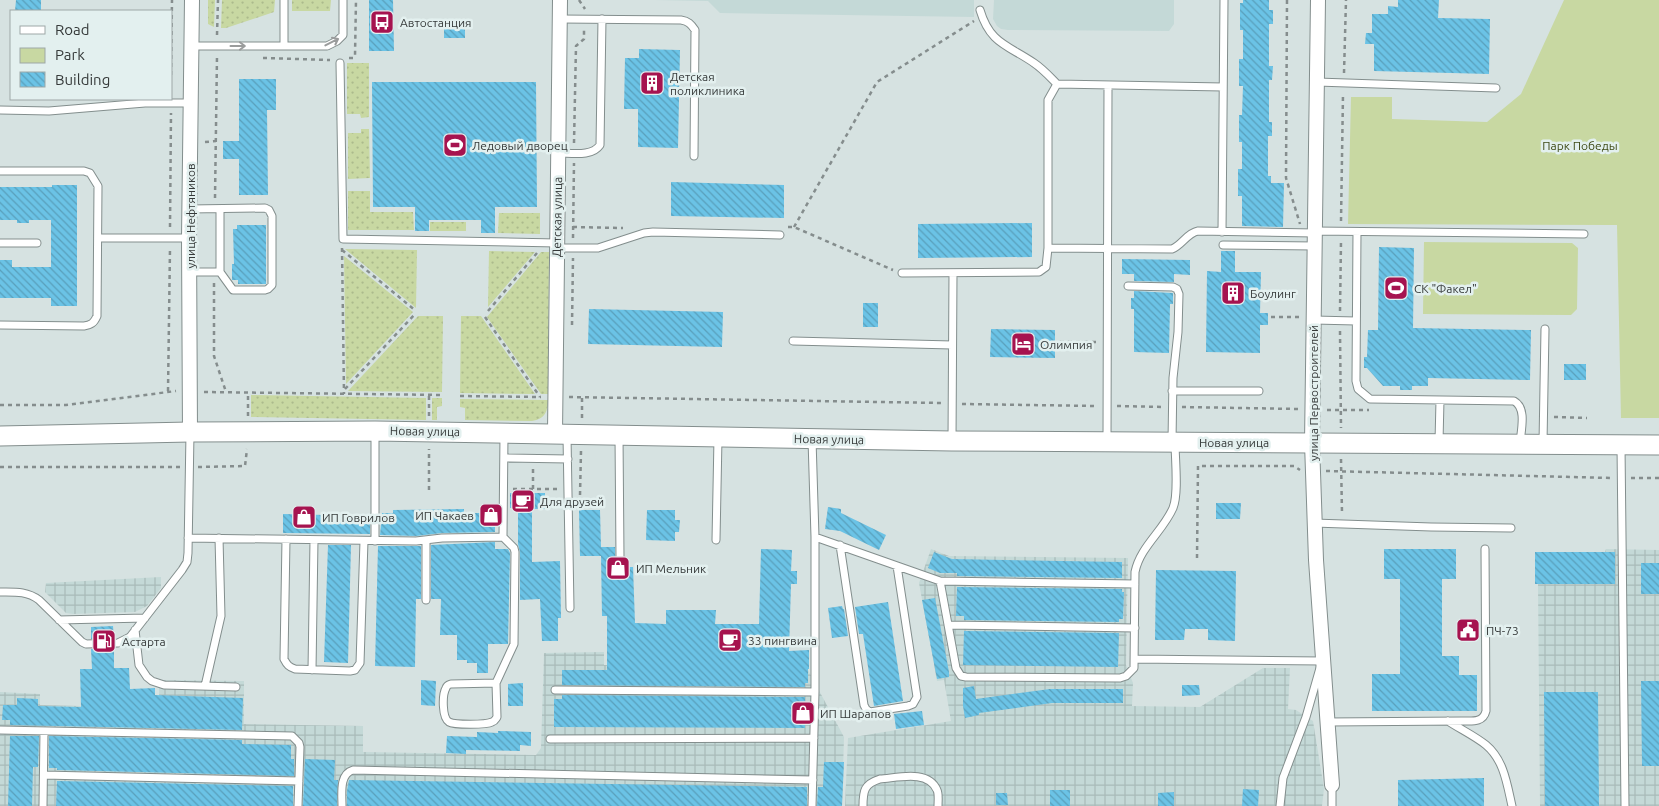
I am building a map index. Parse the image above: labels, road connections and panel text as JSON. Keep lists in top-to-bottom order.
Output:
{
  "streets": {
    "street": [
      "улица Нефтяников",
      "Детская улица",
      "улица Первостроителей",
      "Новая улица"
    ]
  },
  "crossings": [
    ["улица Нефтяников", "Новая улица"],
    ["Детская улица", "Новая улица"],
    ["улица Первостроителей", "Новая улица"]
  ],
  "parks": ["Парк Победы"],
  "places": {
    "bus stop": ["Автостанция"],
    "building": ["Детская поликлиника", "Боулинг"],
    "sports": ["Ледовый дворец", "СК \"Факел\""],
    "hotel": ["Олимпия"],
    "cafe": ["Для друзей", "33 пингвина"],
    "shop": [
      "ИП Чакаев",
      "ИП Говрилов",
      "ИП Мельник",
      "ИП Шарапов"
    ],
    "public building": ["ПЧ-73"],
    "fuel station": ["Астарта"]
  },
  "legend": ["Road", "Park", "Building"]
}
